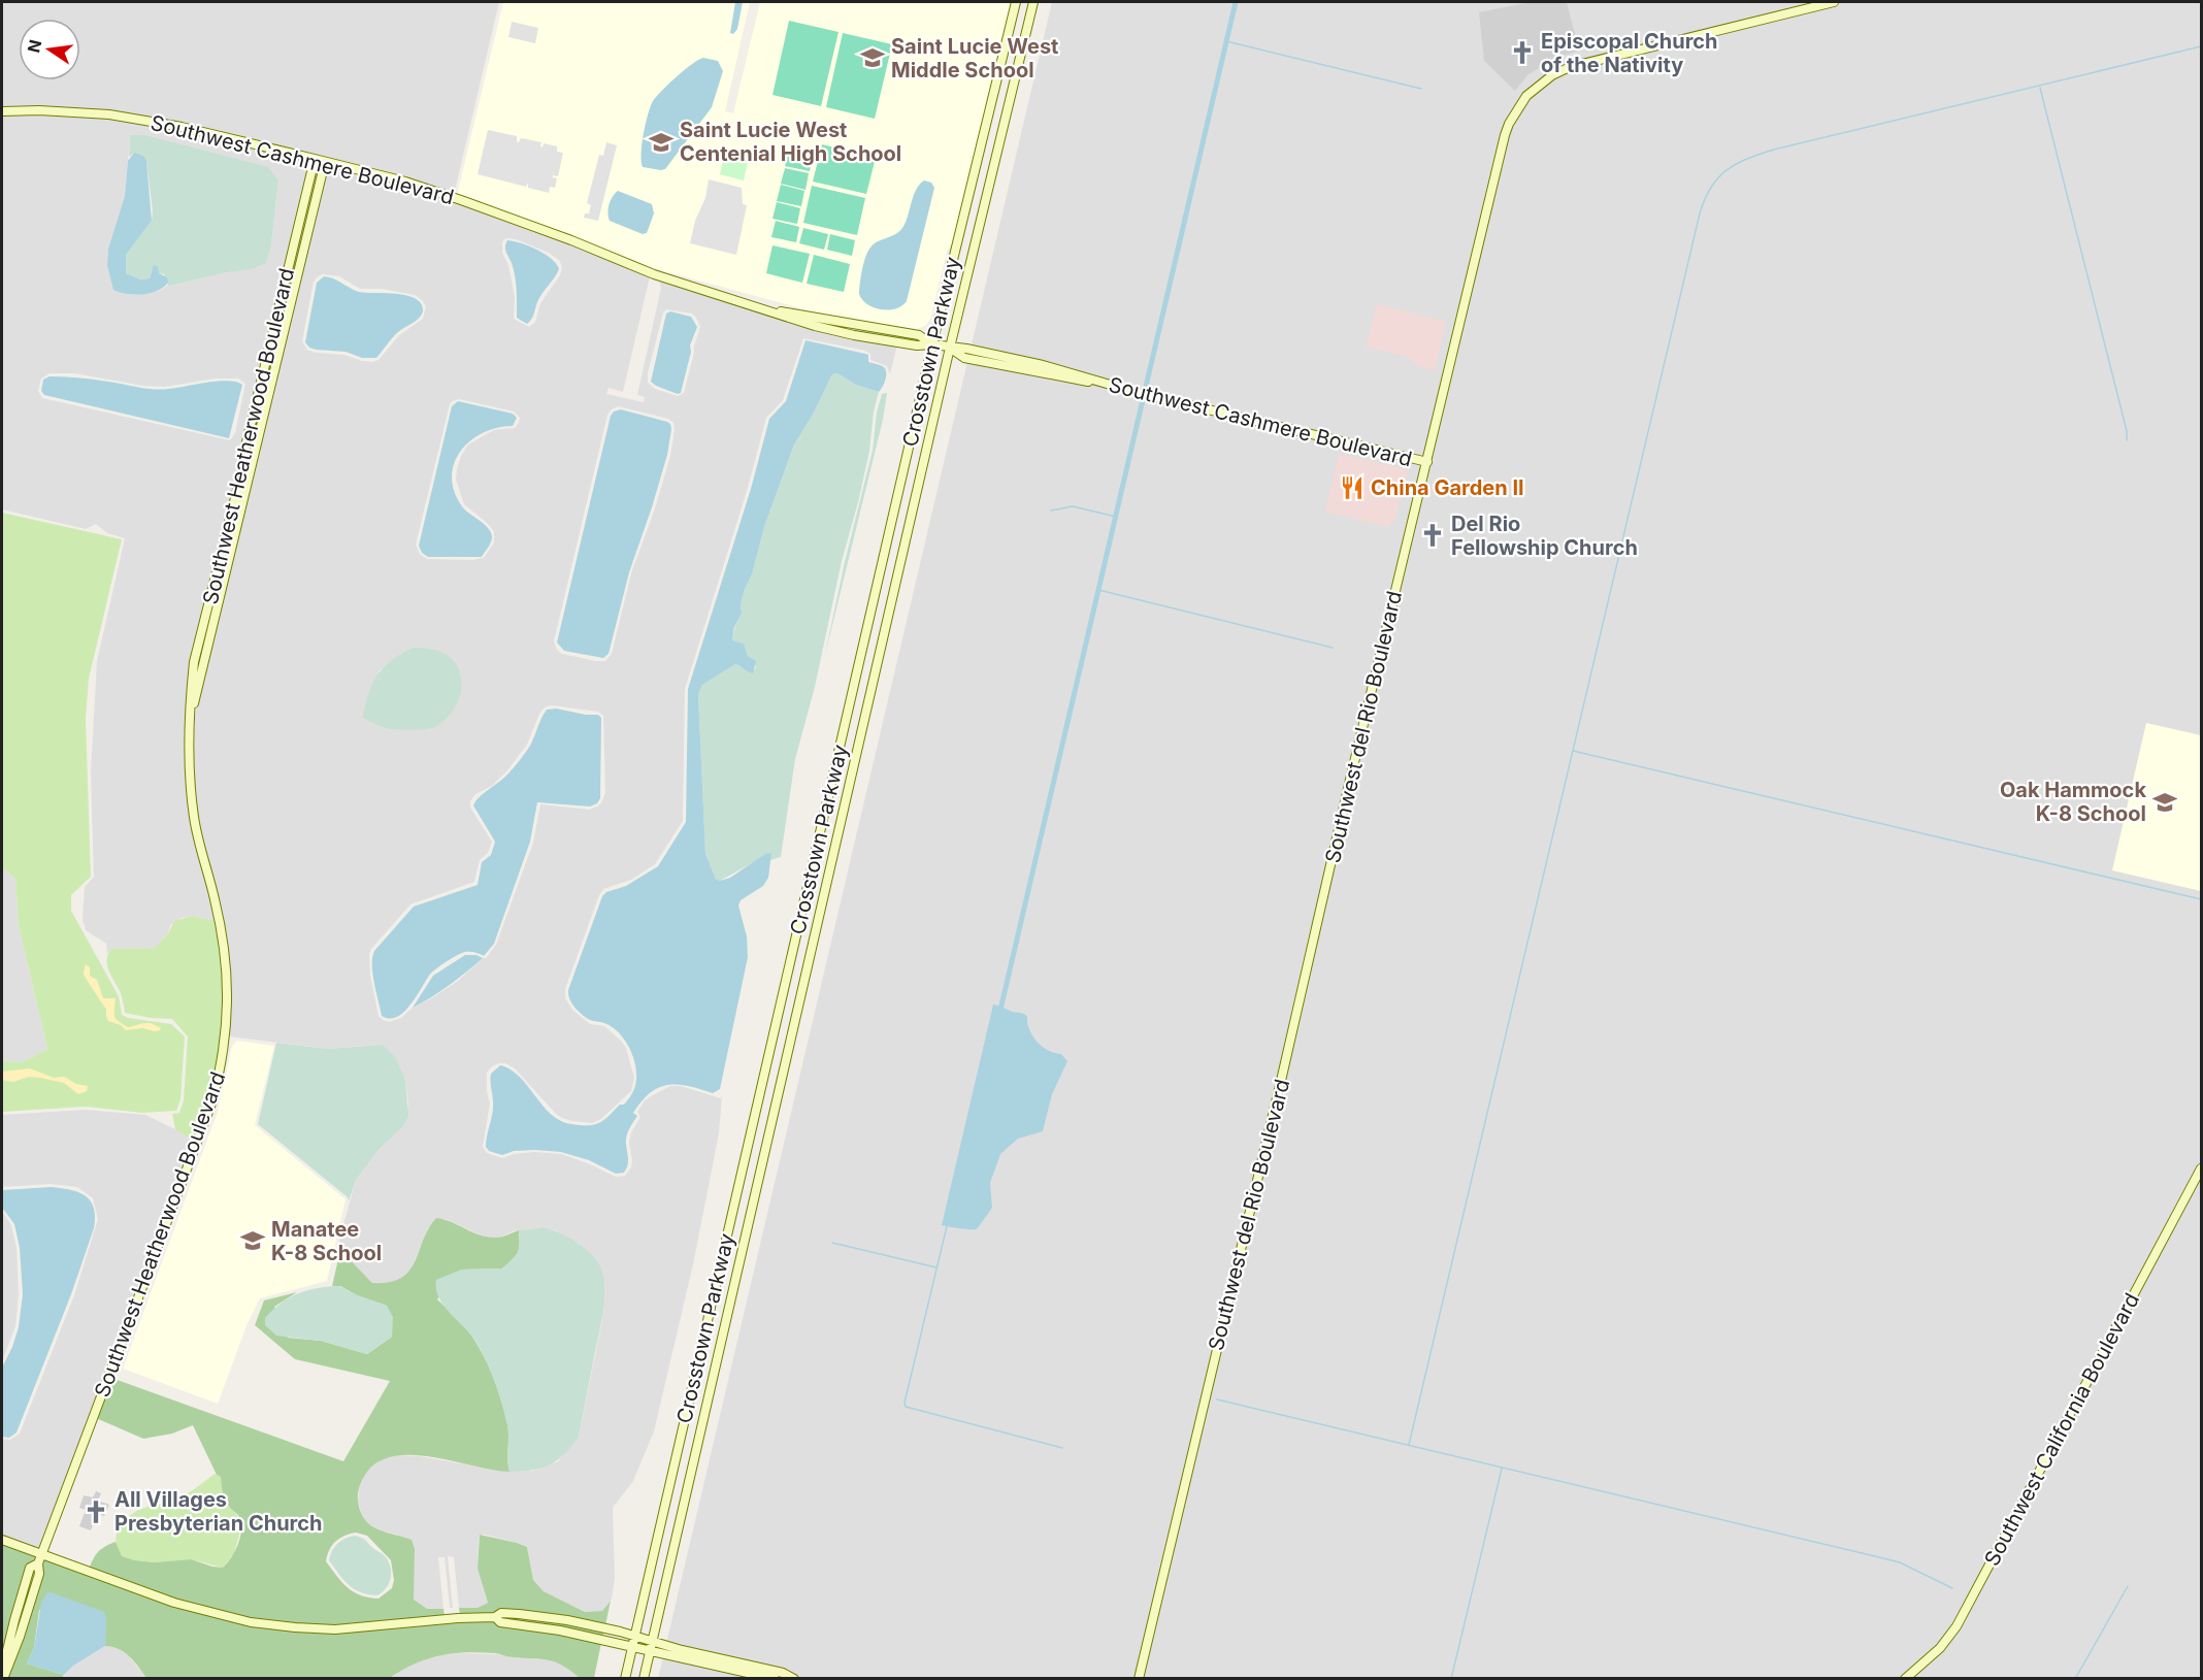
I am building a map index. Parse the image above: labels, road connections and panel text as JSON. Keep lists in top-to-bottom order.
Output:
{
  "streets": {
    "street": [
      "Southwest Cashmere Boulevard",
      "Crosstown Parkway",
      "Southwest Heatherwood Boulevard",
      "Southwest del Rio Boulevard",
      "Southwest California Boulevard"
    ]
  },
  "crossings": [
    ["Southwest Cashmere Boulevard", "Crosstown Parkway"],
    ["Southwest Cashmere Boulevard", "Southwest Heatherwood Boulevard"],
    ["Southwest Cashmere Boulevard", "Southwest del Rio Boulevard"]
  ],
  "places": {
    "church": ["Episcopal Church of the Nativity", "Del Rio Fellowship Church", "All Villages Presbyterian Church"],
    "school or university": [
      "Saint Lucie West Middle School",
      "Saint Lucie West Centenial High School",
      "Oak Hammock K-8 School",
      "Manatee K-8 School"
    ],
    "restaurant": ["China Garden II"]
  },
  "north": "left"
}
